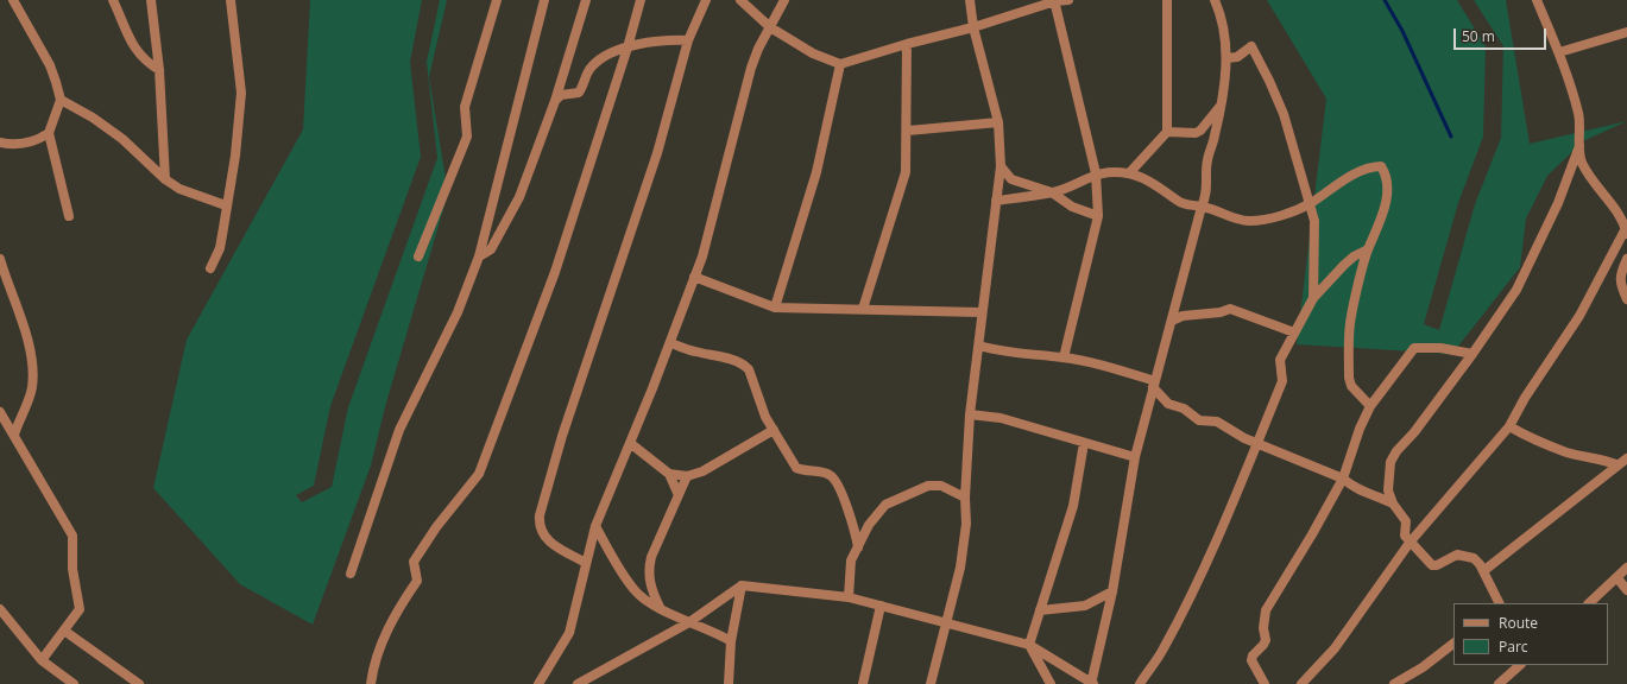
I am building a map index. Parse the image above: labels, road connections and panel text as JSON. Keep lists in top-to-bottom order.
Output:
{
  "legend": ["Route", "Parc"],
  "scale_bar": "50 m"
}
